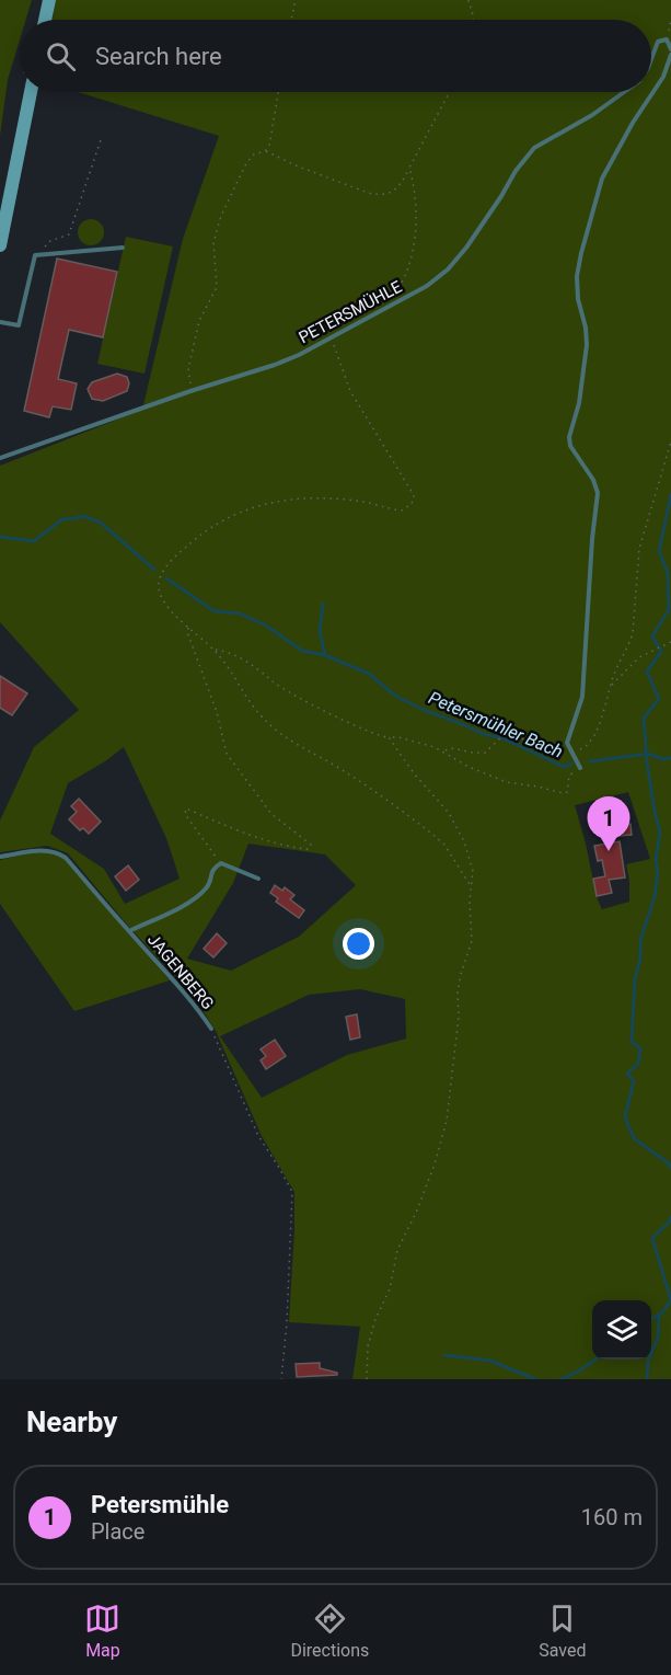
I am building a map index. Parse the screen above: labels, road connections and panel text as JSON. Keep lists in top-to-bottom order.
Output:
{
  "streets": {
    "lane": ["PETERSMÜHLE", "JAGENBERG"]
  },
  "water": ["Petersmühler Bach"],
  "page": {
    "search": "Search here",
    "pins": "1",
    "heading": "Nearby",
    "list": [
      {
        "mark": "1",
        "name": "Petersmühle",
        "note": "Place",
        "value": "160 m"
      }
    ],
    "nav": ["Map", "Directions", "Saved"]
  }
}
